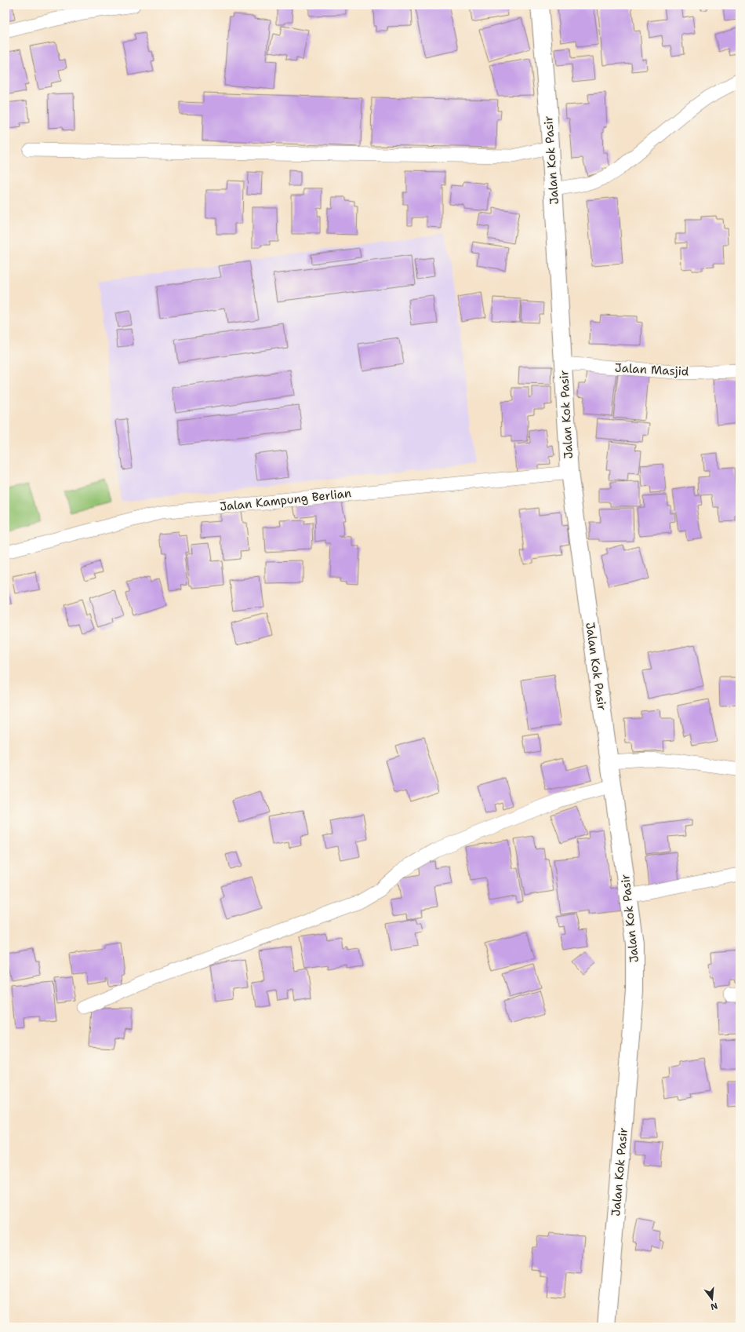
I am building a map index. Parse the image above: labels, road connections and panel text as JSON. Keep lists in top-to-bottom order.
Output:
{
  "streets": {
    "street": ["Jalan Kok Pasir", "Jalan Masjid", "Jalan Kampung Berlian"]
  },
  "crossings": [
    ["Jalan Kok Pasir", "Jalan Masjid"],
    ["Jalan Kok Pasir", "Jalan Kampung Berlian"]
  ],
  "north": "bottom"
}
